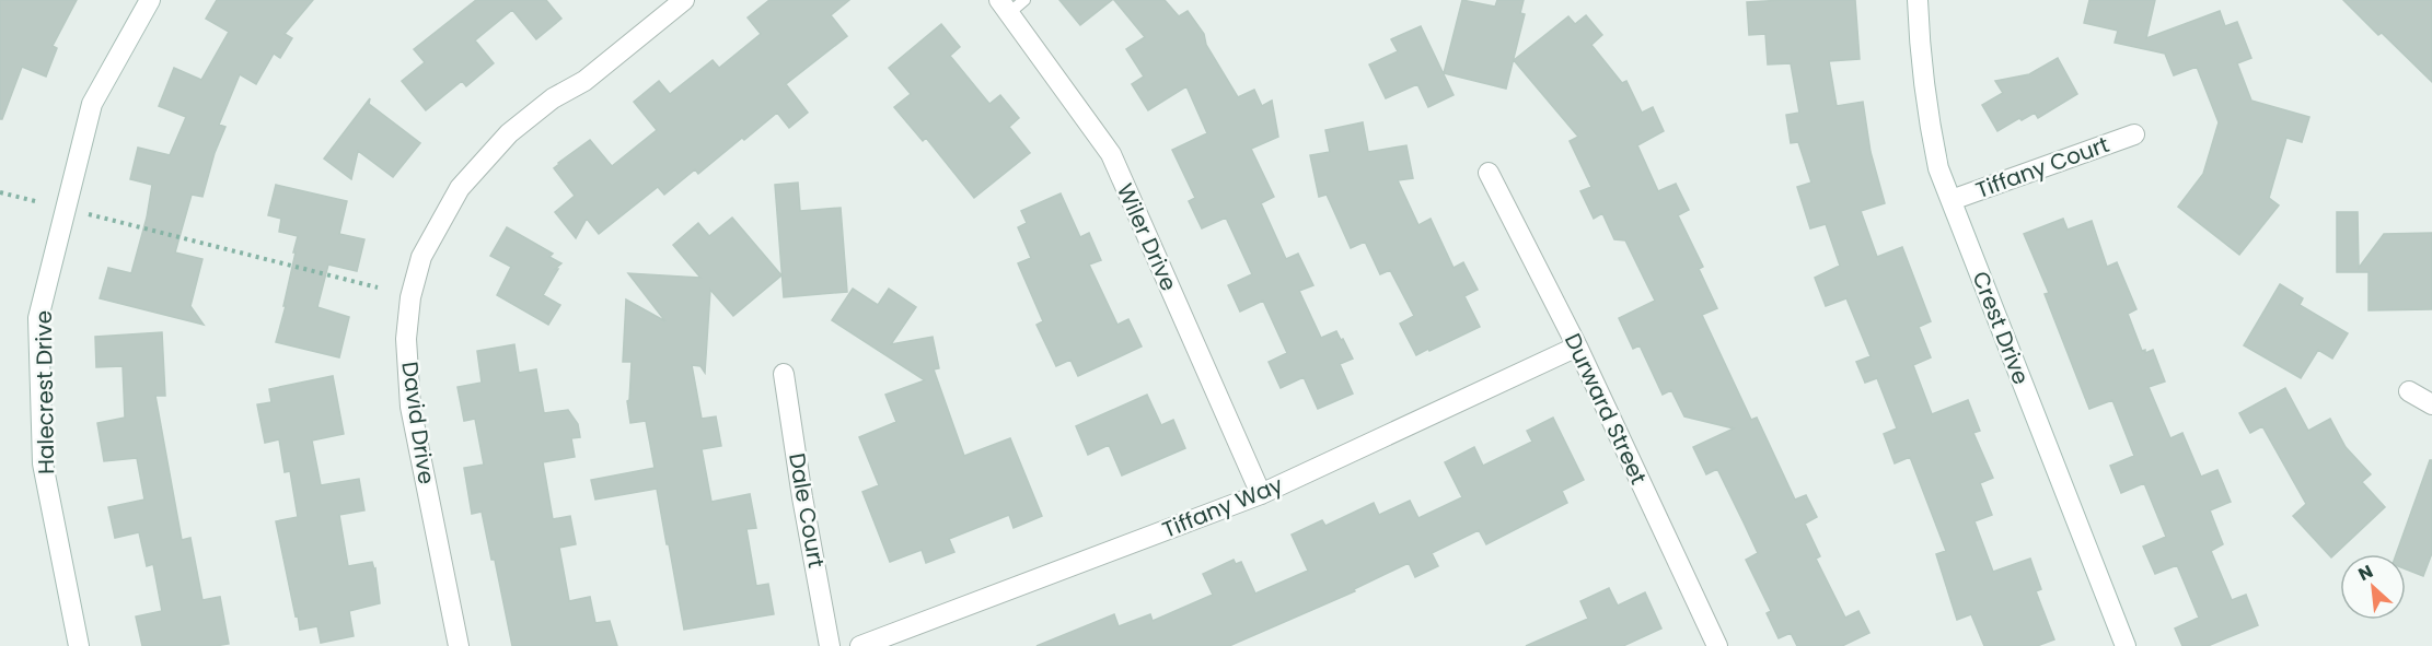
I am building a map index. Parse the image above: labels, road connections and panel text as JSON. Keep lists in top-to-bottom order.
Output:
{
  "streets": {
    "street": [
      "Tiffany Court",
      "Wiler Drive",
      "Crest Drive",
      "Halecrest Drive",
      "Durward Street",
      "David Drive",
      "Tiffany Way",
      "Dale Court"
    ]
  },
  "crossings": [
    ["Tiffany Court", "Crest Drive"],
    ["Wiler Drive", "Tiffany Way"],
    ["Durward Street", "Tiffany Way"]
  ],
  "north": "top left"
}
